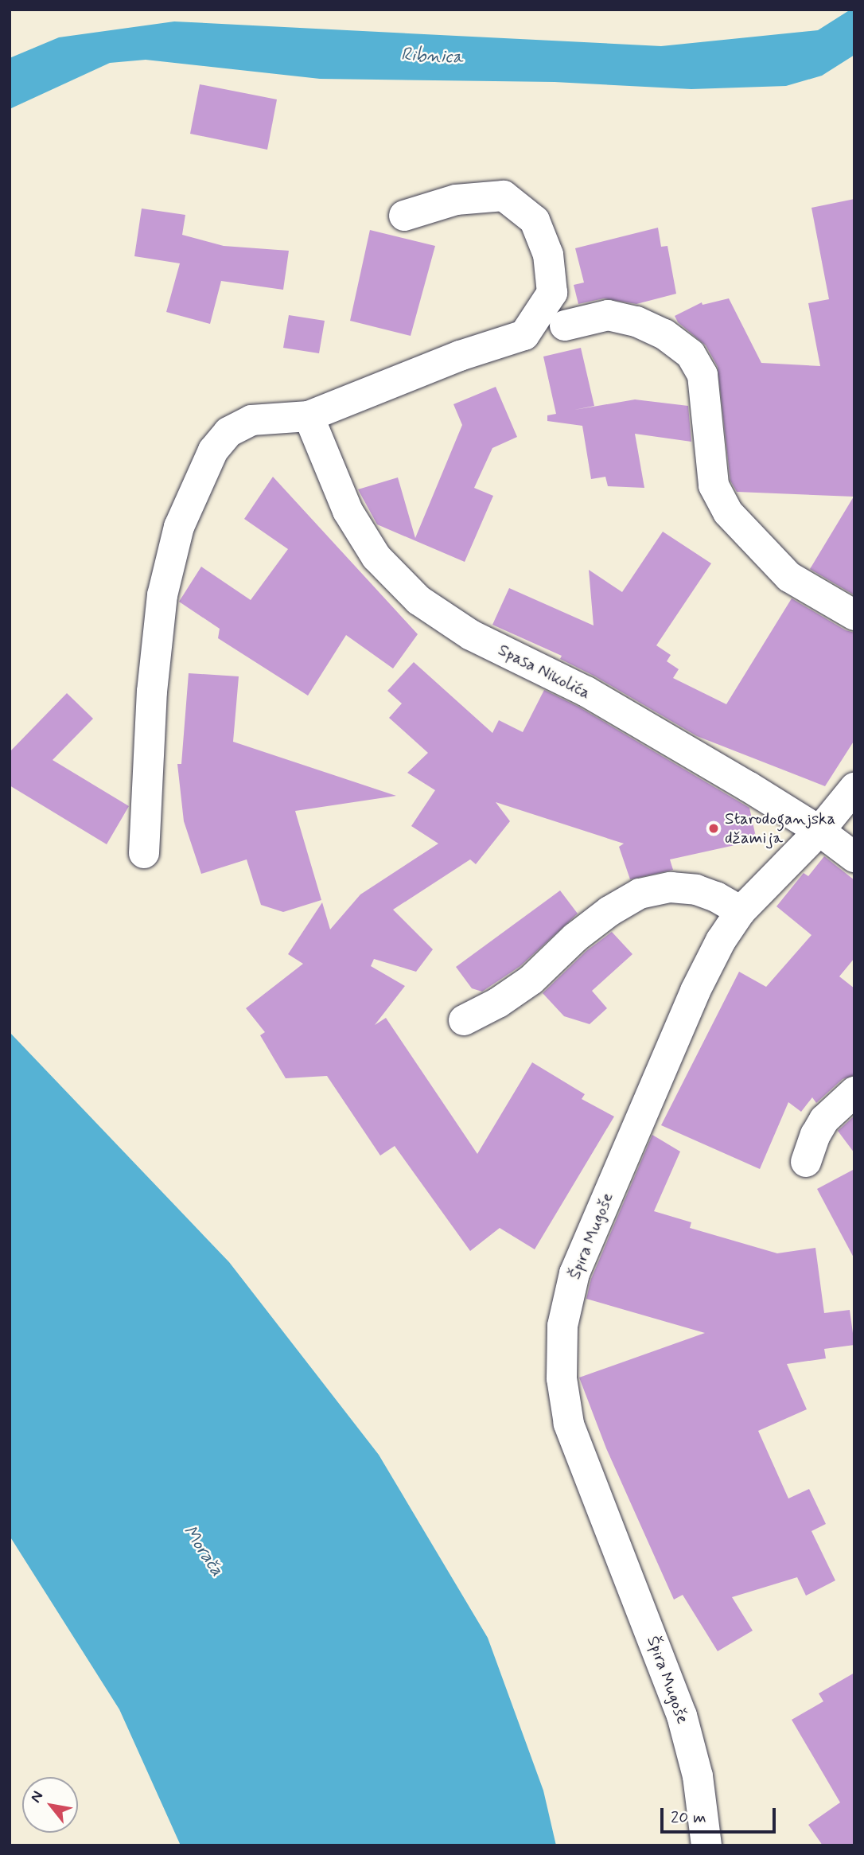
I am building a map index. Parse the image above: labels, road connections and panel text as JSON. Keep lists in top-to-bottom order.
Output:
{
  "streets": {
    "street": ["Spasa Nikolića", "Špira Mugoše"]
  },
  "crossings": [
    ["Spasa Nikolića", "Špira Mugoše"]
  ],
  "water": ["Ribnica", "Morača"],
  "places": ["Starodoganjska džamija"],
  "scale_bar": "20 m",
  "north": "top left"
}
